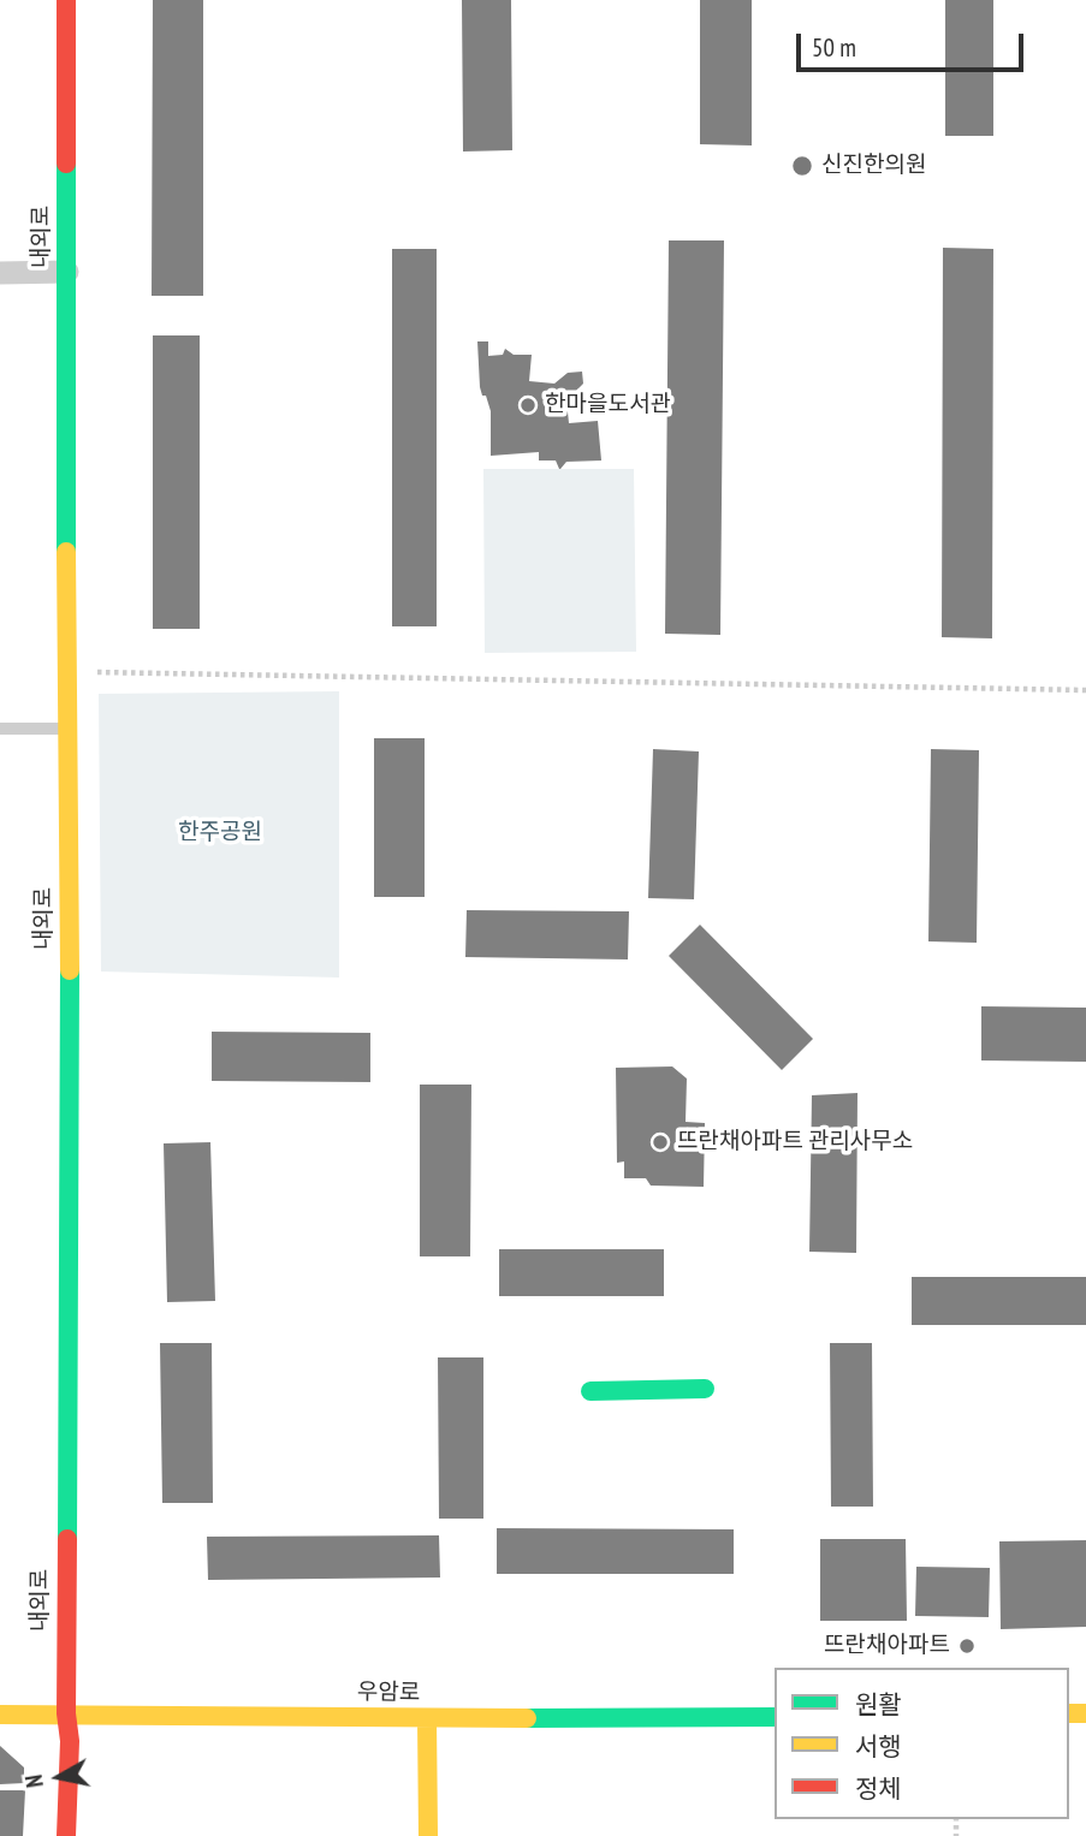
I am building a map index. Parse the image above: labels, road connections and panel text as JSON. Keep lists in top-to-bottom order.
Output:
{
  "streets": {
    "street": ["내외로", "우암로"]
  },
  "crossings": [
    ["내외로", "우암로"]
  ],
  "parks": ["한주공원"],
  "places": [
    "신진한의원",
    "한마을도서관",
    "뜨란채아파트 관리사무소",
    "뜨란채아파트"
  ],
  "legend": ["원활", "서행", "정체"],
  "scale_bar": "50 m",
  "north": "left"
}
